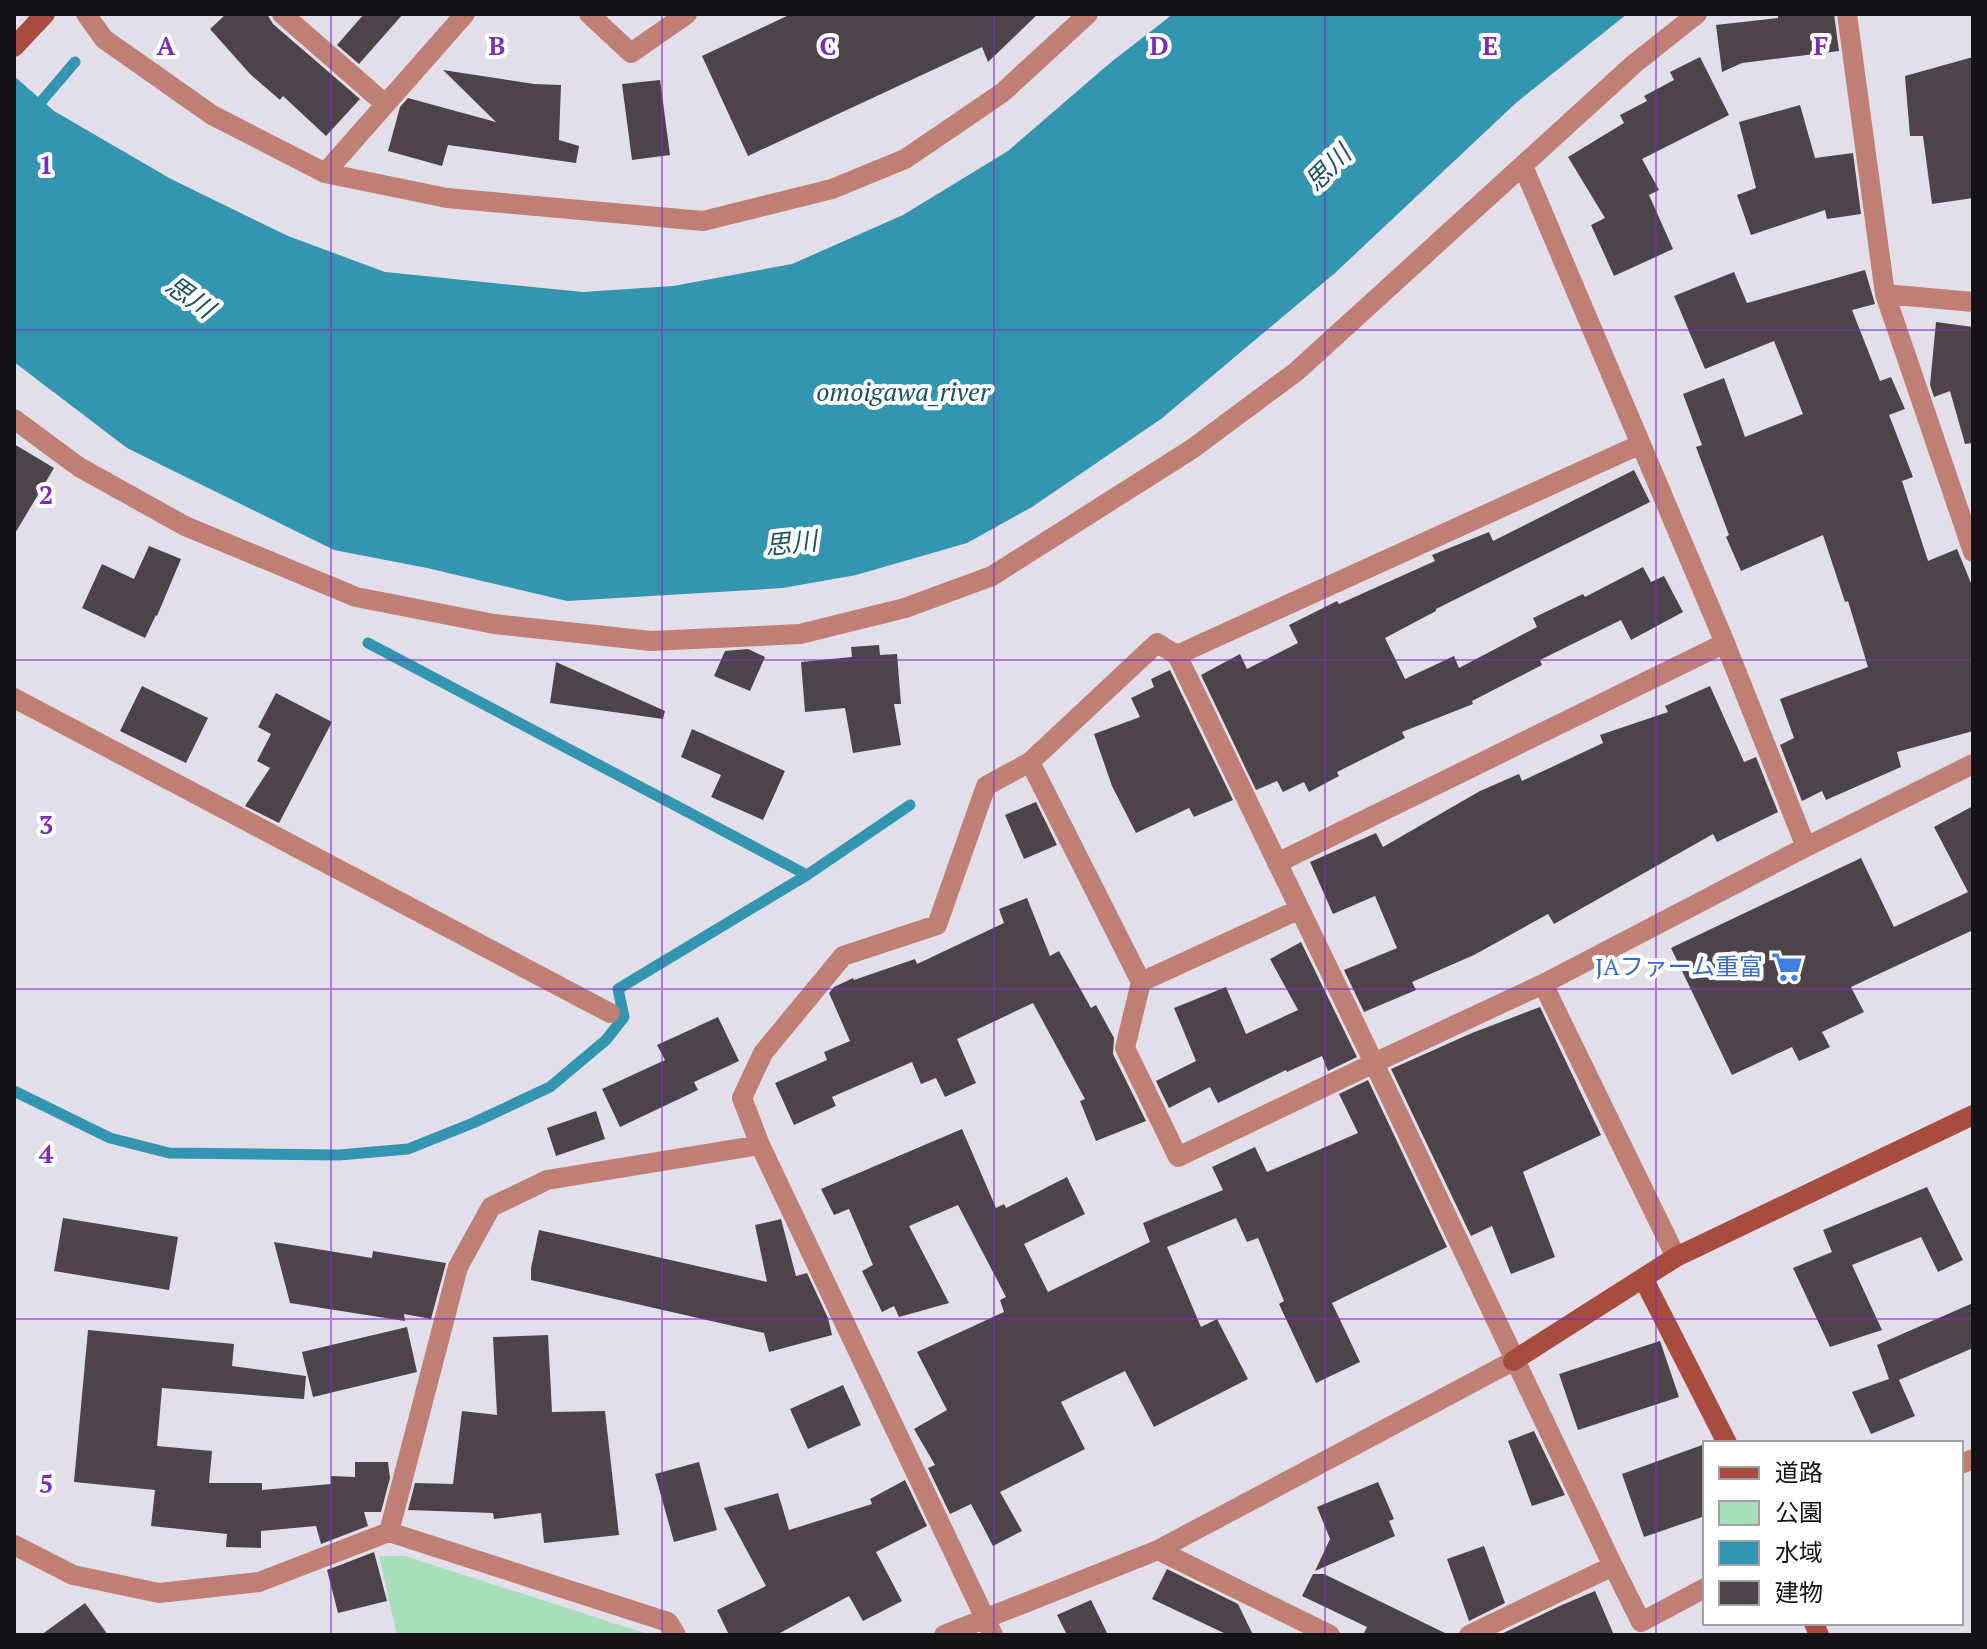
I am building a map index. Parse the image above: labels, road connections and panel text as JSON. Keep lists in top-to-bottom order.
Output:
{
  "water": ["思川", "omoigawa_river"],
  "places": {
    "supermarket": ["JAファーム重富"]
  },
  "legend": [
    "道路",
    "公園",
    "水域",
    "建物"
  ],
  "grid": {
    "columns": [
      "A",
      "B",
      "C",
      "D",
      "E",
      "F"
    ],
    "rows": [
      "1",
      "2",
      "3",
      "4",
      "5"
    ]
  }
}
